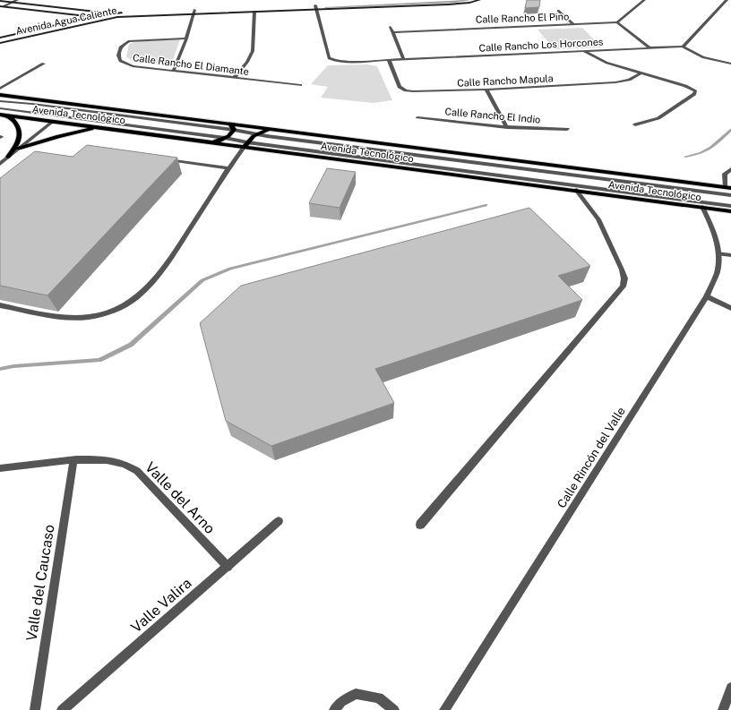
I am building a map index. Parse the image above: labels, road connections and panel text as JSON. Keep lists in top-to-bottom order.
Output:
{
  "streets": {
    "main road": ["Avenida Tecnológico"],
    "street": [
      "Calle Rancho El Pino",
      "Avenida Agua Caliente",
      "Calle Rancho Los Horcones",
      "Calle Rancho El Diamante",
      "Calle Rancho Mapula",
      "Calle Rancho El Indio",
      "Calle Rincón del Valle",
      "Valle del Arno",
      "Valle del Caucaso",
      "Valle Valira"
    ]
  },
  "crossings": [
    ["Avenida Agua Caliente", "Calle Rancho Los Horcones"],
    ["Calle Rancho Los Horcones", "Calle Rancho Mapula"],
    ["Avenida Tecnológico", "Calle Rincón del Valle"],
    ["Valle del Arno", "Valle del Caucaso"],
    ["Valle del Arno", "Valle Valira"]
  ]
}
